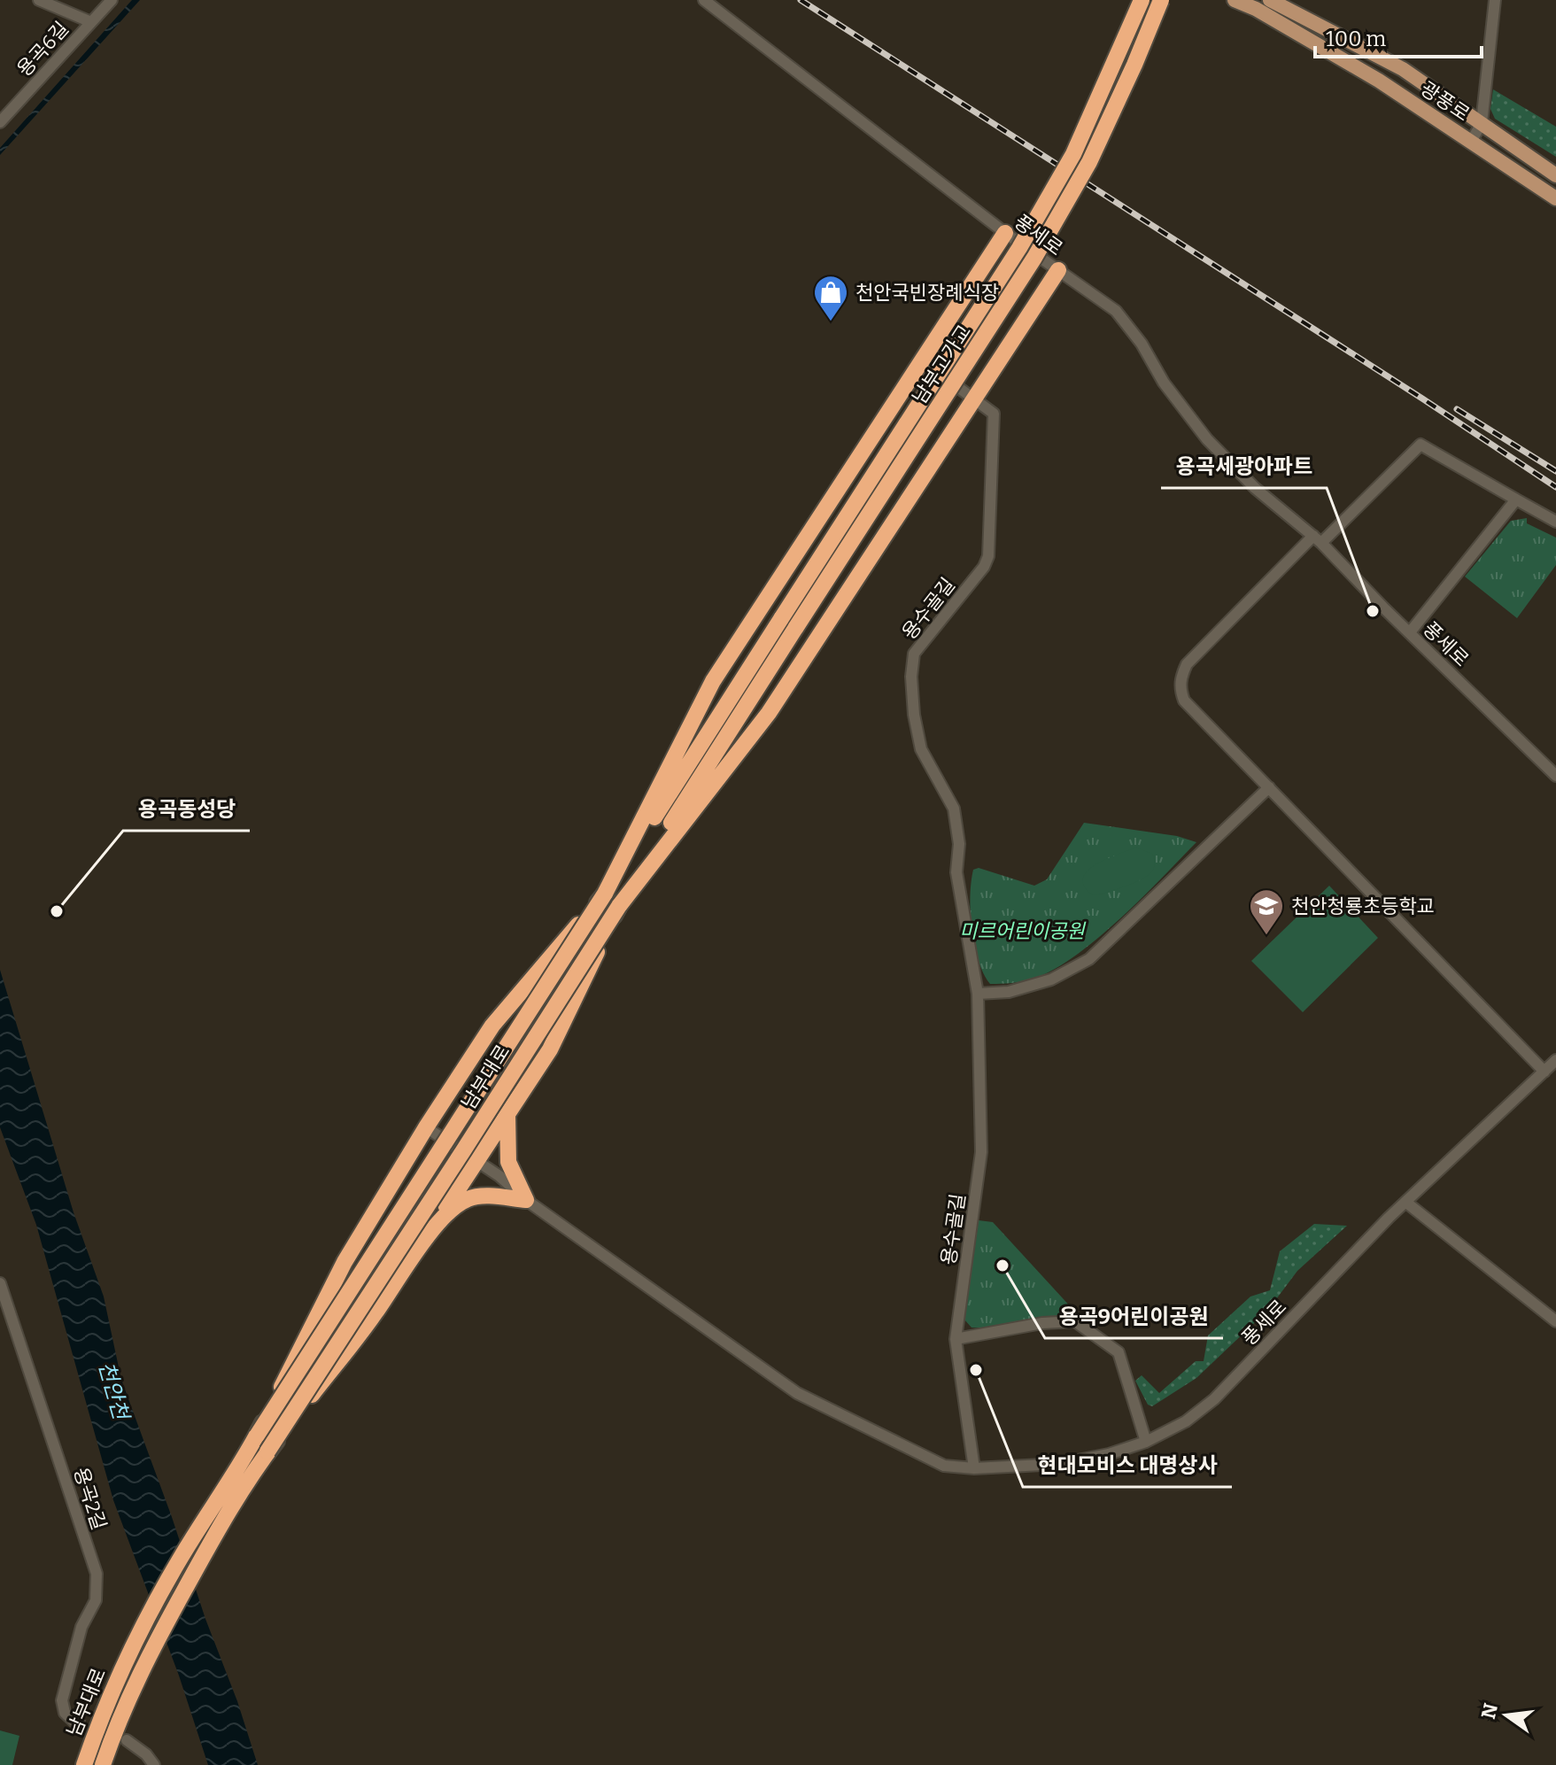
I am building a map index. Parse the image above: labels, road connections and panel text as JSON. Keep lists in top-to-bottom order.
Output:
{
  "streets": {
    "highway": ["남부고가교", "남부대로"],
    "main road": ["광풍로"],
    "street": [
      "용곡6길",
      "풍세로",
      "용수골길",
      "용곡2길"
    ]
  },
  "crossings": [
    ["풍세로", "용수골길"],
    ["남부고가교", "남부대로"]
  ],
  "water": ["천안천"],
  "parks": ["미르어린이공원"],
  "places": {
    "shop": ["천안국빈장례식장"],
    "other": [
      "용곡세광아파트",
      "용곡동성당",
      "용곡9어린이공원",
      "현대모비스 대명상사"
    ],
    "school or university": ["천안청룡초등학교"]
  },
  "scale_bar": "100 m",
  "north": "left"
}
